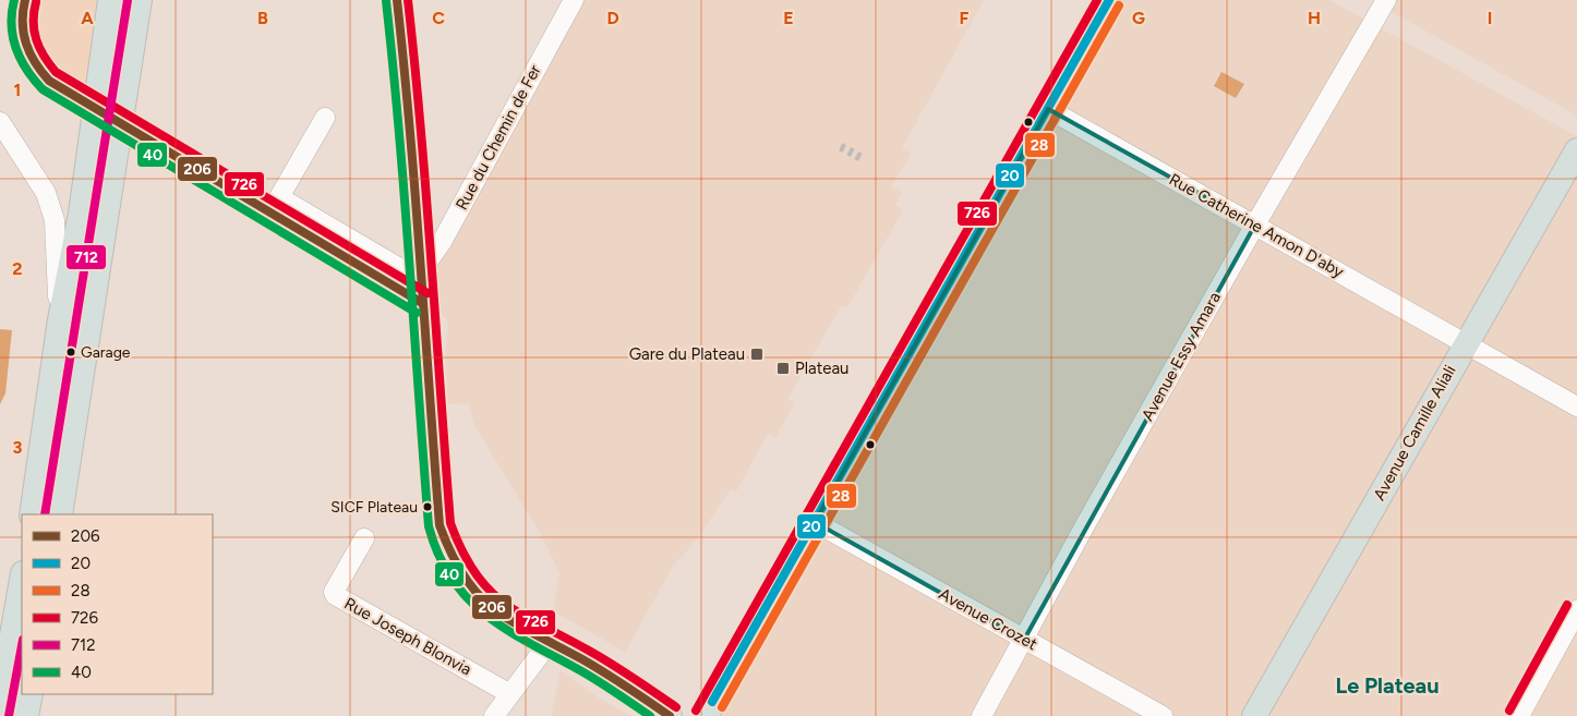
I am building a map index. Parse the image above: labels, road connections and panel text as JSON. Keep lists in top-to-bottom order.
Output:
{
  "streets": {
    "main road": ["Avenue Camille Aliali"],
    "street": [
      "Rue du Chemin de Fer",
      "Rue Catherine Amon D'aby",
      "Avenue Essy Amara",
      "Avenue Crozet",
      "Rue Joseph Blonvia"
    ]
  },
  "crossings": [
    ["Rue Catherine Amon D'aby", "Avenue Essy Amara"],
    ["Rue Catherine Amon D'aby", "Avenue Camille Aliali"],
    ["Avenue Essy Amara", "Avenue Crozet"]
  ],
  "districts": ["Le Plateau"],
  "places": {
    "other": ["Garage", "SICF Plateau"],
    "transit": ["Gare du Plateau", "Plateau"]
  },
  "lines": [
    "transit line 206",
    "transit line 20",
    "transit line 726",
    "transit line 712",
    "transit line 40",
    "transit line 28"
  ],
  "legend": [
    "206",
    "20",
    "28",
    "726",
    "712",
    "40"
  ],
  "grid": {
    "columns": [
      "A",
      "B",
      "C",
      "D",
      "E",
      "F",
      "G",
      "H",
      "I"
    ],
    "rows": ["1", "2", "3"]
  }
}
